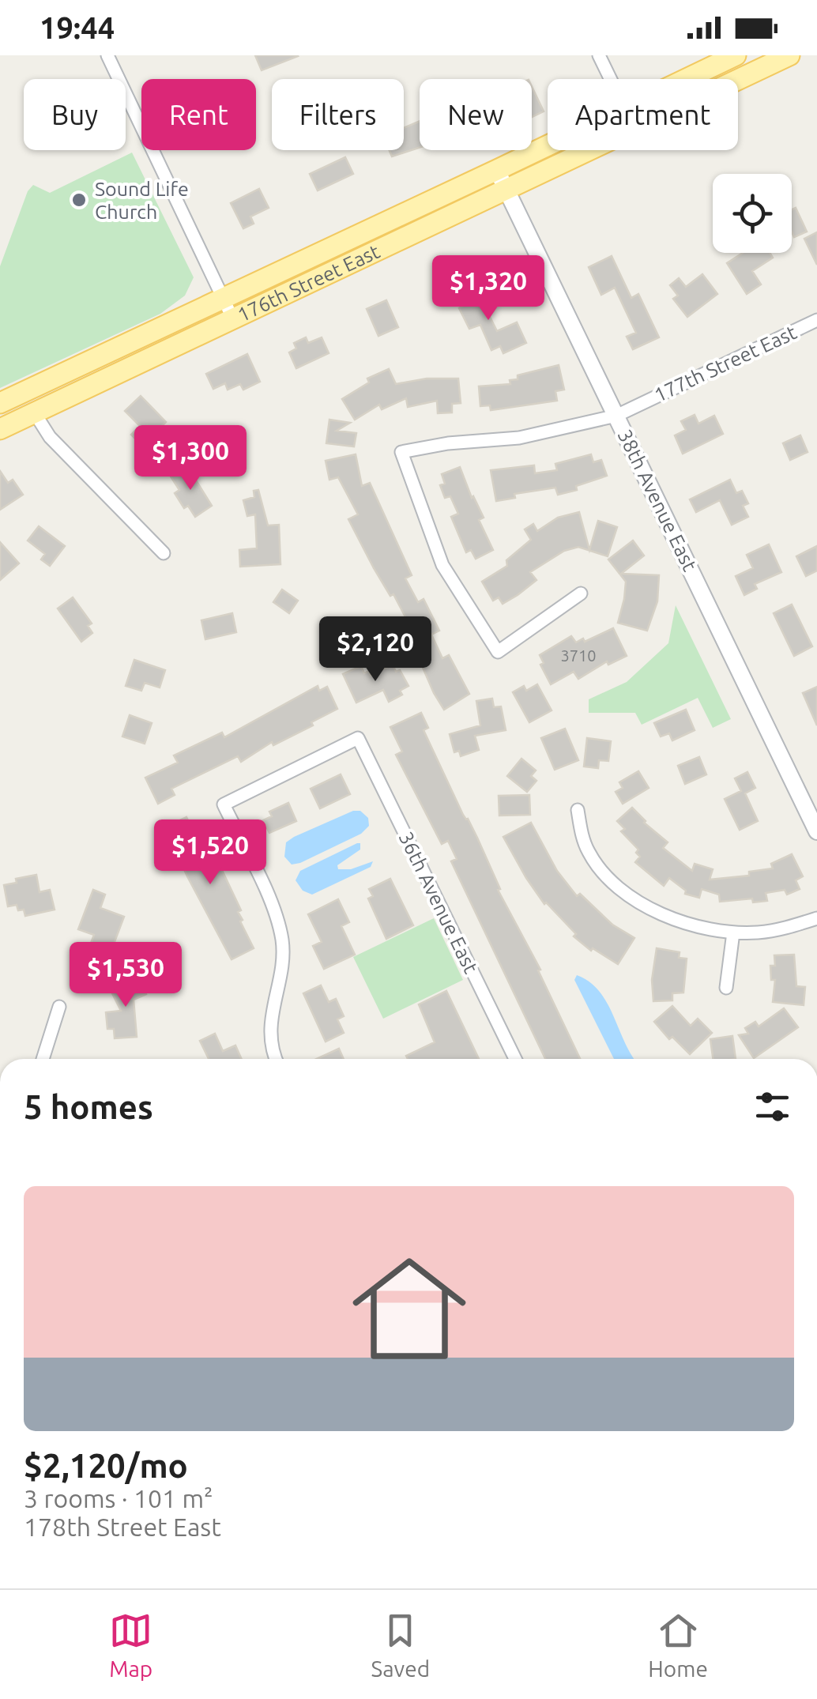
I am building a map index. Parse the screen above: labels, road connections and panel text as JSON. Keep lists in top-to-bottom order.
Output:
{
  "streets": {
    "main road": ["176th Street East"],
    "street": ["177th Street East", "38th Avenue East", "36th Avenue East"]
  },
  "crossings": [
    ["176th Street East", "38th Avenue East"],
    ["177th Street East", "38th Avenue East"]
  ],
  "places": ["Sound Life Church"],
  "house_numbers": ["3710"],
  "page": {
    "status": "19:44",
    "chip": [
      "Buy",
      "Rent",
      "Filters",
      "New",
      "Apartment"
    ],
    "price": [
      "$1,320",
      "$1,300",
      "$2,120",
      "$1,520",
      "$1,530"
    ],
    "heading": "5 homes",
    "list": [
      {
        "name": "$2,120/mo",
        "note": "3 rooms · 101 m² · 178th Street East"
      }
    ],
    "tabs": ["Map", "Saved", "Home"]
  }
}
